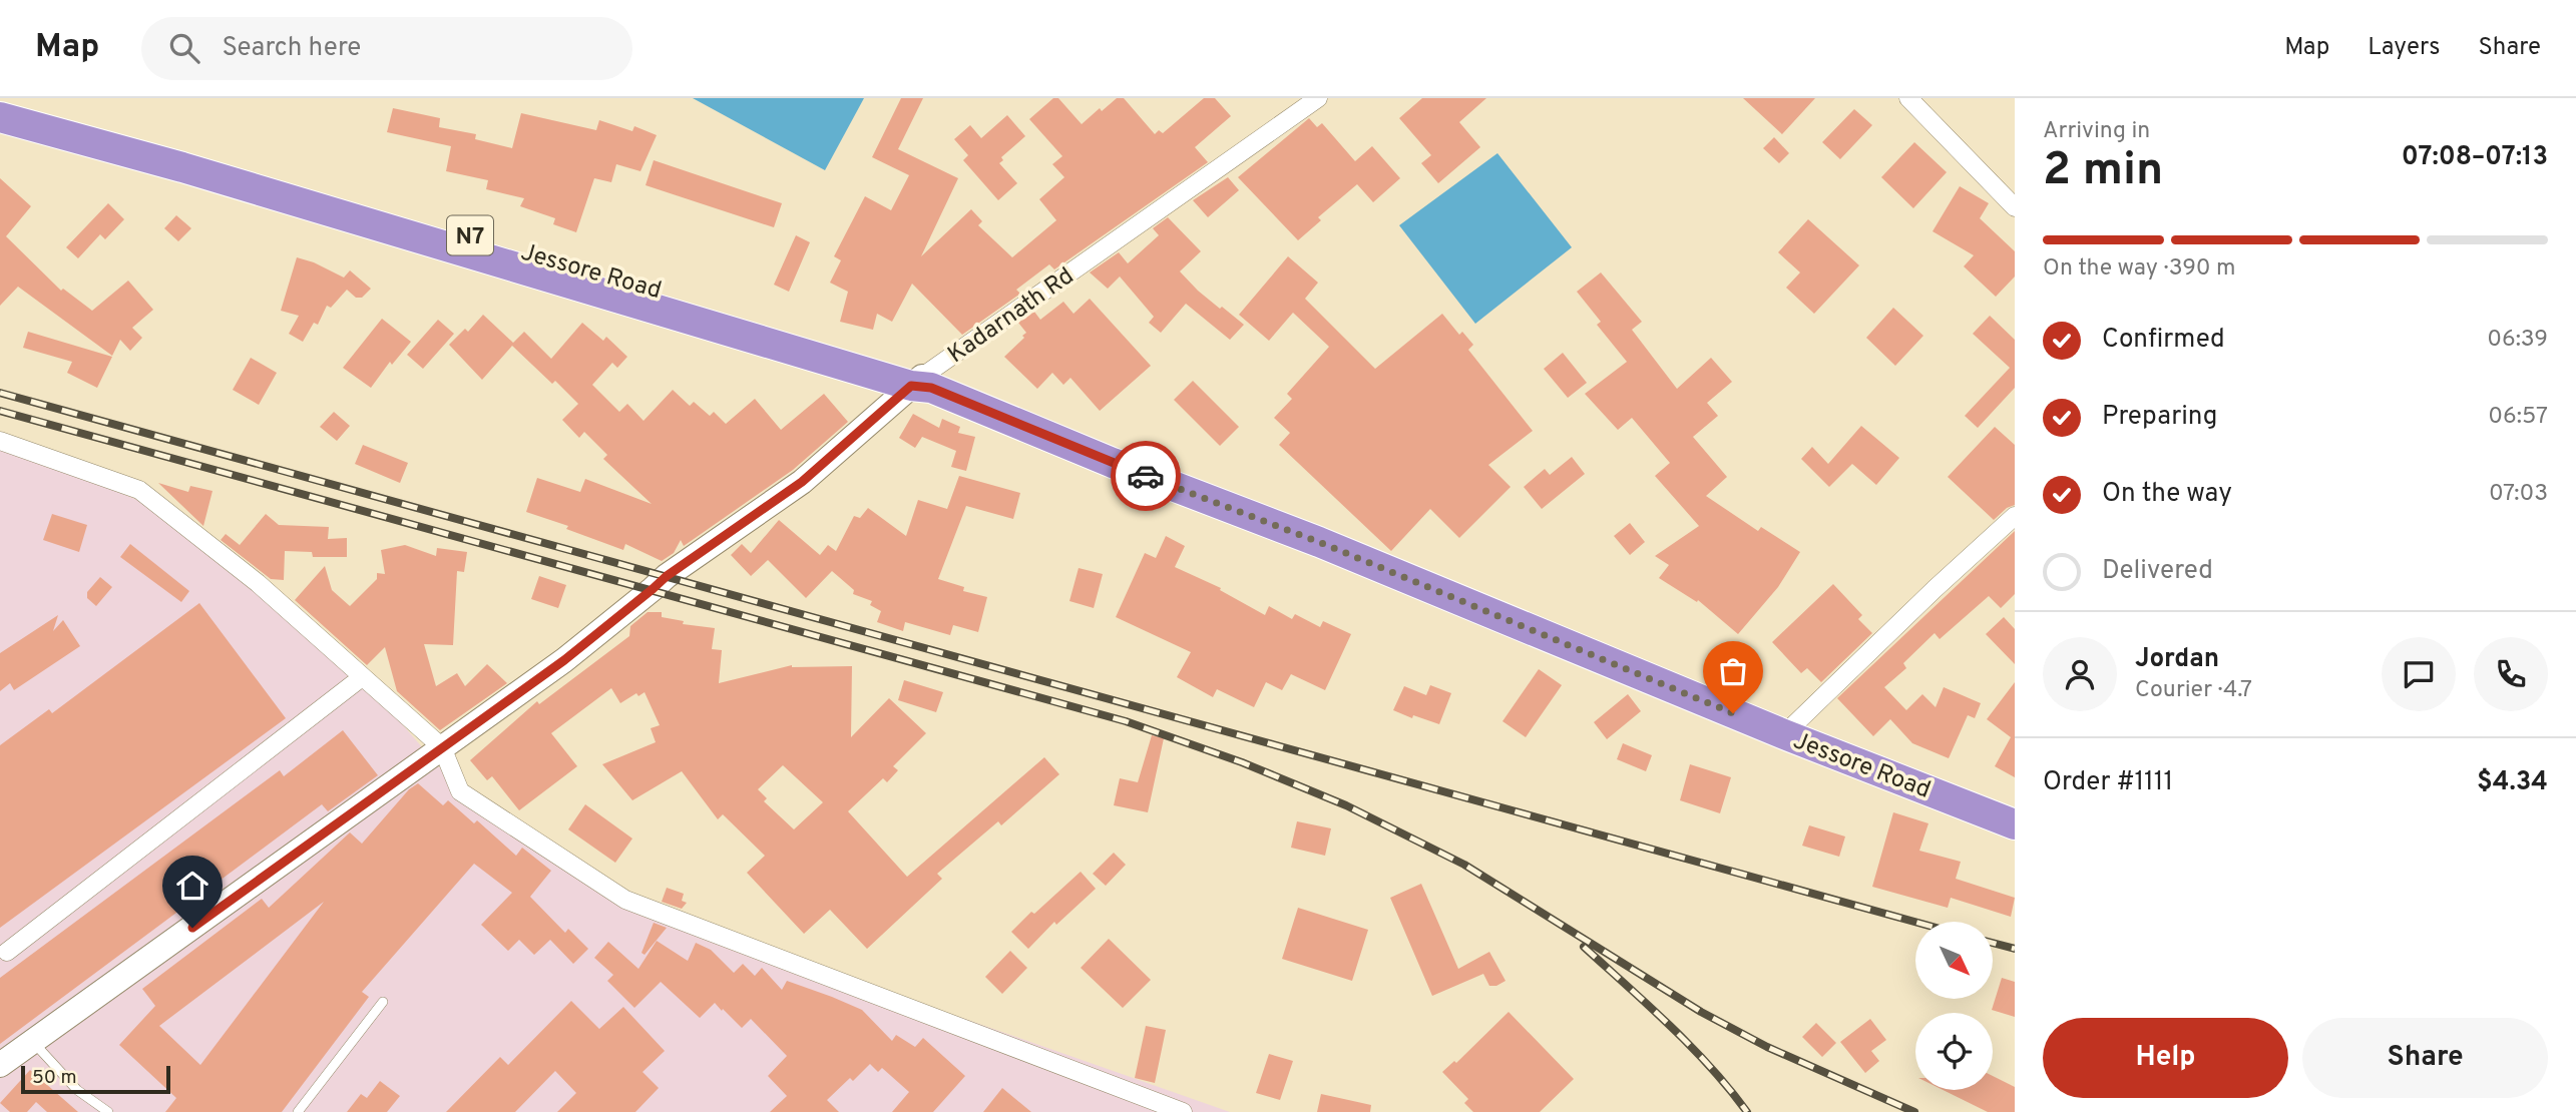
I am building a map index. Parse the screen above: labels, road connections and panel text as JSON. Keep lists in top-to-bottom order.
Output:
{
  "streets": {
    "highway": ["N7", "Jessore Road"],
    "main road": ["Kadarnath Rd"]
  },
  "crossings": [
    ["Jessore Road", "Kadarnath Rd"]
  ],
  "scale_bar": "50 m",
  "north": "bottom right",
  "page": {
    "header": "Map",
    "search": "Search here",
    "nav": ["Map", "Layers", "Share"],
    "heading": ["2 min", "Arriving in", "07:08–07:13"],
    "panel": [
      "Jordan",
      "Courier · 4.7",
      "Order #1111",
      "$4.34"
    ],
    "bar": "On the way · 390 m",
    "list": [
      ["Confirmed", "06:39"],
      ["Preparing", "06:57"],
      ["On the way", "07:03"],
      "Delivered"
    ],
    "buttons": ["Help", "Share"],
    "scale": "50 m"
  }
}
